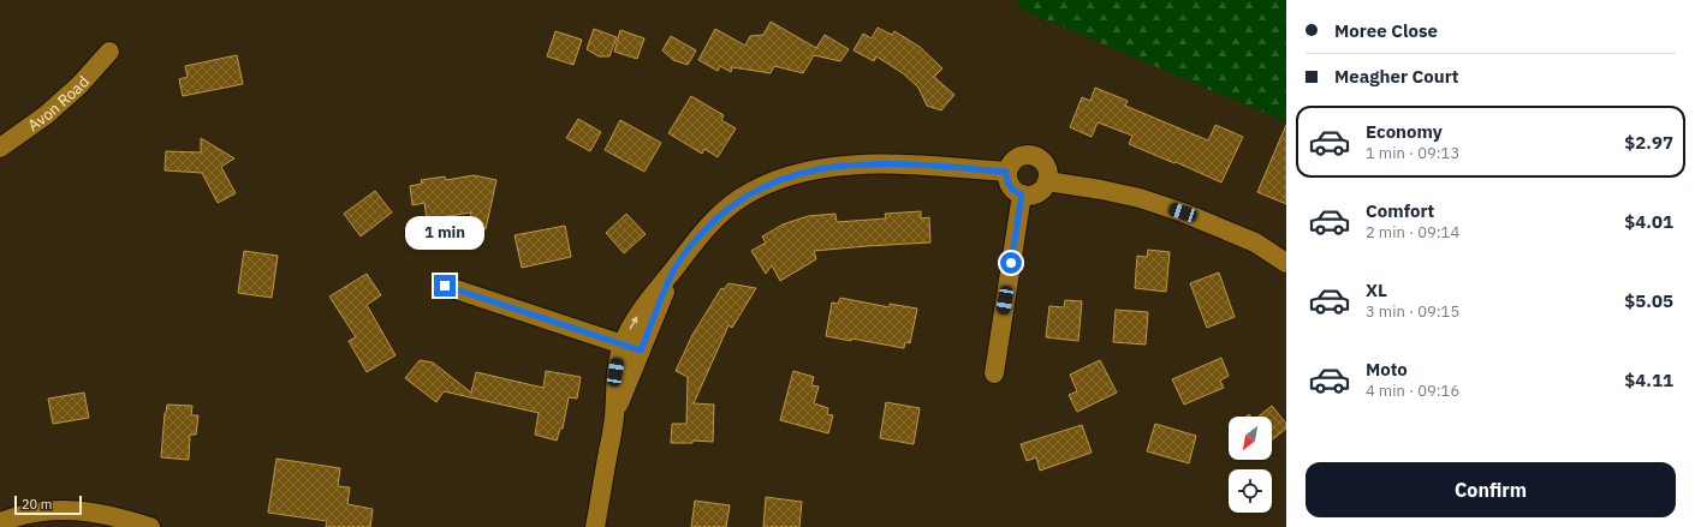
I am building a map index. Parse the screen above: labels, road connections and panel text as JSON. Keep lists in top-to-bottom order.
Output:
{
  "streets": {
    "street": ["Avon Road"]
  },
  "scale_bar": "20 m",
  "north": "bottom left",
  "page": {
    "banner": ["Moree Close", "Meagher Court"],
    "list": [
      {
        "name": "Economy",
        "note": "1 min · 09:13",
        "value": "$2.97"
      },
      {
        "name": "Comfort",
        "note": "2 min · 09:14",
        "value": "$4.01"
      },
      {
        "name": "XL",
        "note": "3 min · 09:15",
        "value": "$5.05"
      },
      {
        "name": "Moto",
        "note": "4 min · 09:16",
        "value": "$4.11"
      }
    ],
    "bubble": "1 min",
    "buttons": "Confirm",
    "scale": "20 m"
  }
}
